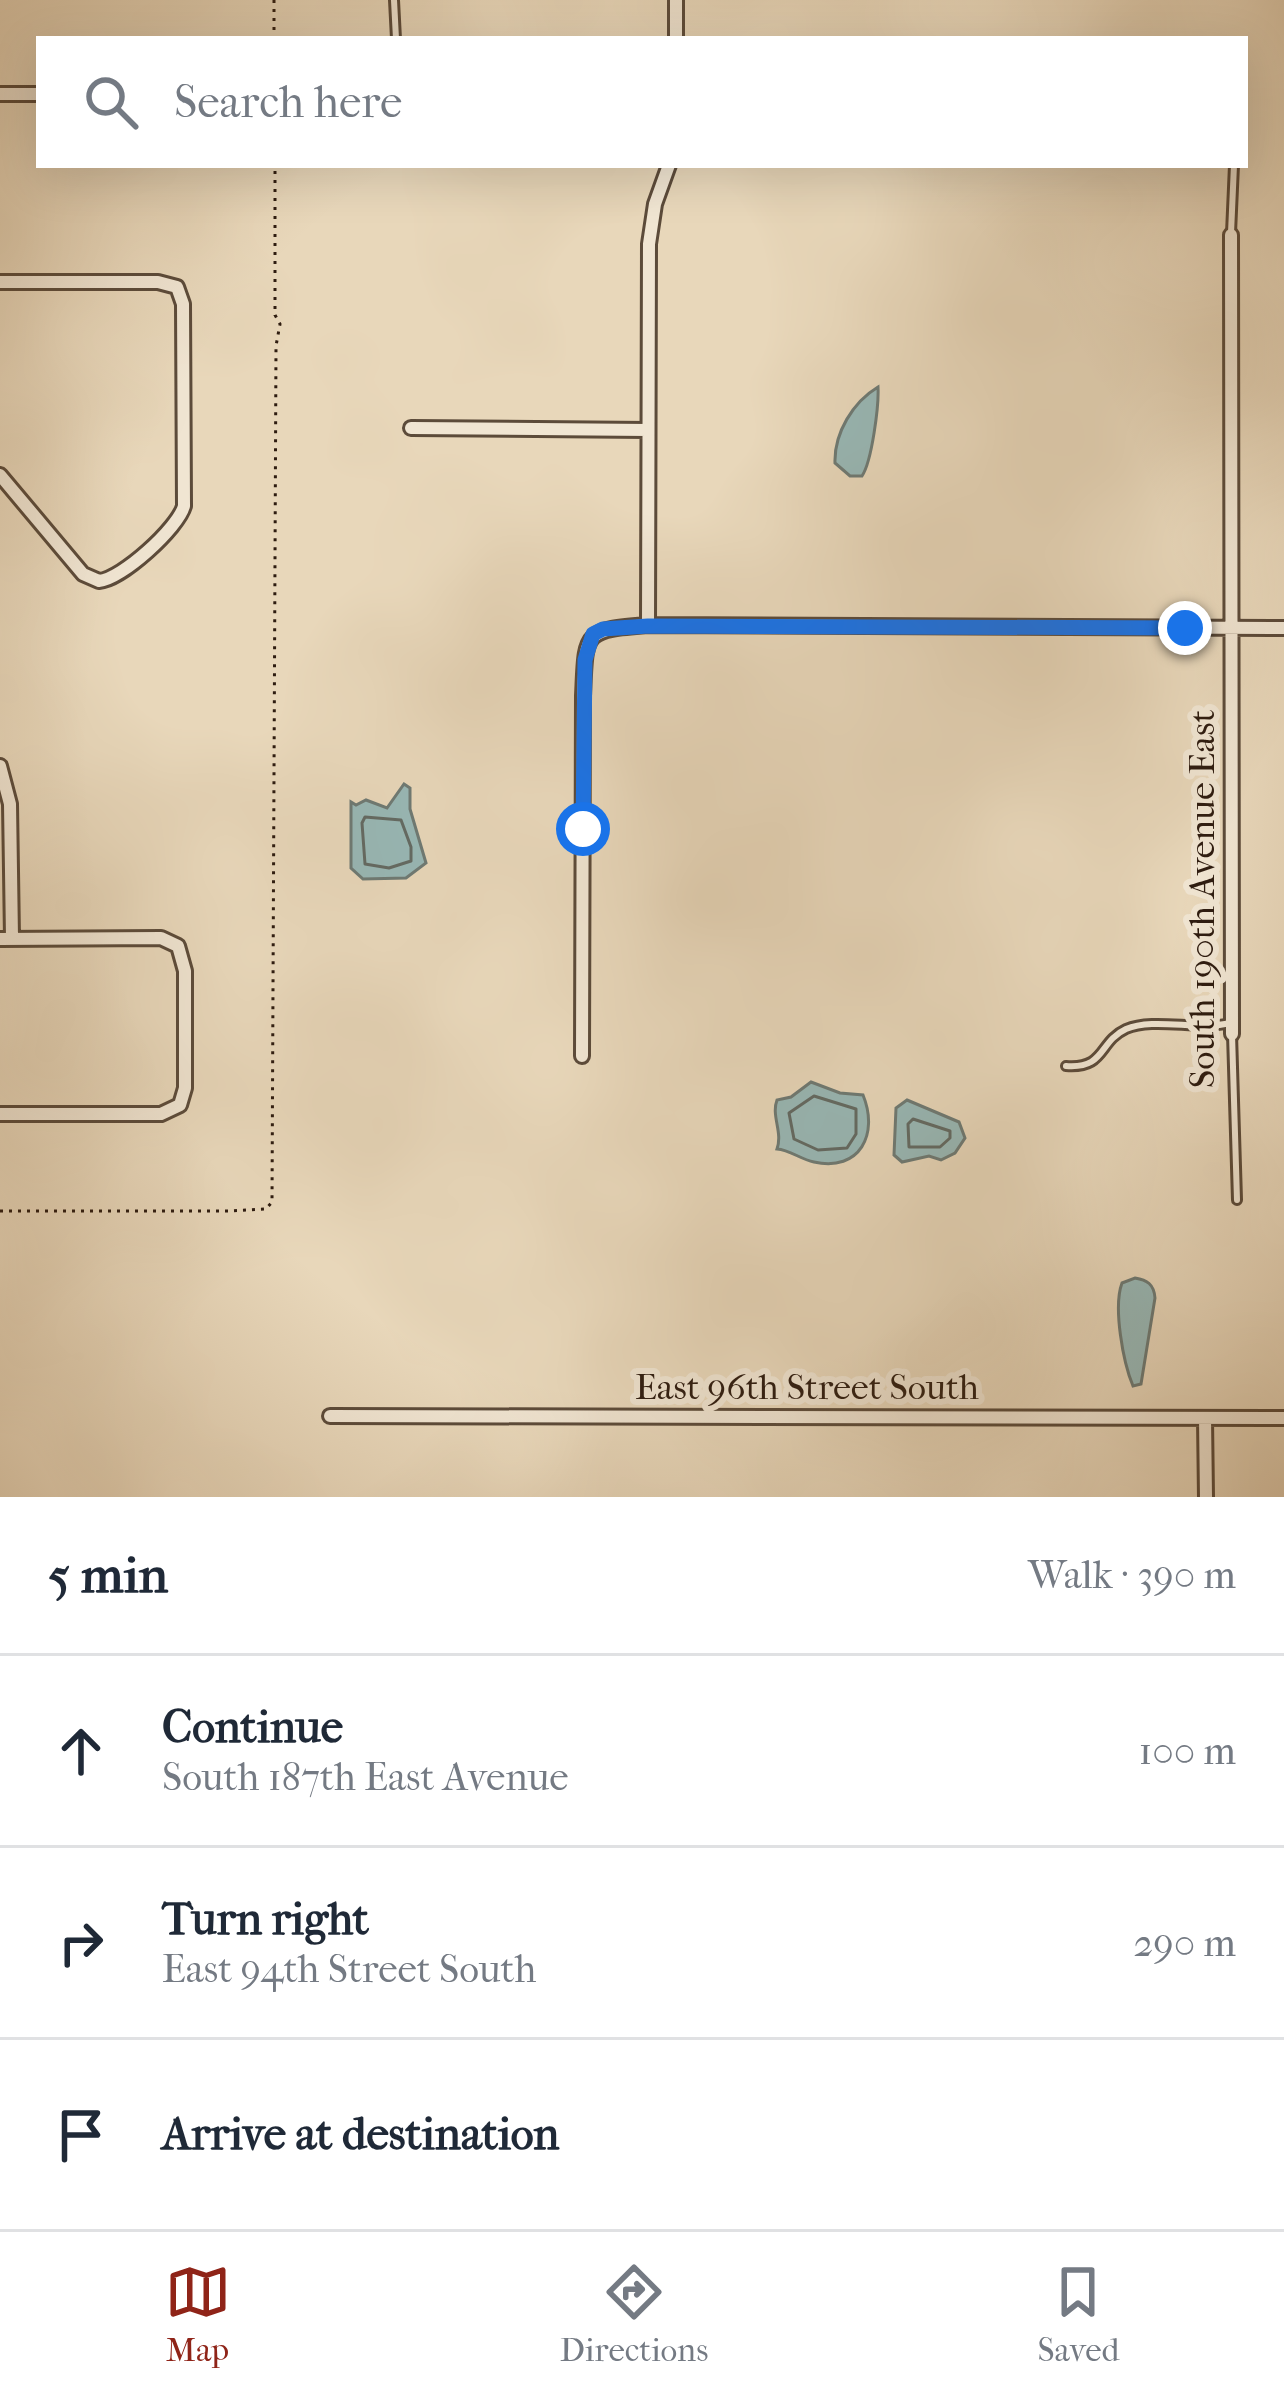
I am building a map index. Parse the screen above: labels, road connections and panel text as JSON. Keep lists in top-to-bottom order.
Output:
{
  "streets": {
    "street": ["South 190th Avenue East", "East 96th Street South"]
  },
  "page": {
    "search": "Search here",
    "heading": ["5 min", "Walk · 390 m"],
    "list": [
      ["Continue", "South 187th East Avenue", "100 m"],
      ["Turn right", "East 94th Street South", "290 m"],
      "Arrive at destination"
    ],
    "nav": ["Map", "Directions", "Saved"]
  }
}
